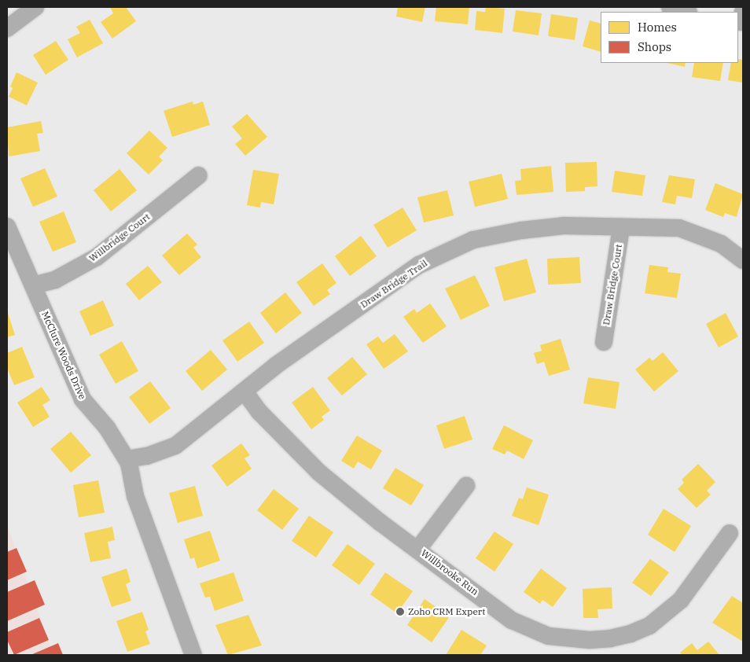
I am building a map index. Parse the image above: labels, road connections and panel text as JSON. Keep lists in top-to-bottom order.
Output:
{
  "streets": {
    "street": [
      "Willbridge Court",
      "Draw Bridge Trail",
      "Draw Bridge Court",
      "McClure Woods Drive",
      "Willbrooke Run"
    ]
  },
  "crossings": [
    ["Willbridge Court", "McClure Woods Drive"],
    ["Draw Bridge Trail", "Draw Bridge Court"],
    ["Draw Bridge Trail", "McClure Woods Drive"],
    ["Draw Bridge Trail", "Willbrooke Run"]
  ],
  "places": ["Zoho CRM Expert"],
  "legend": ["Homes", "Shops"]
}
